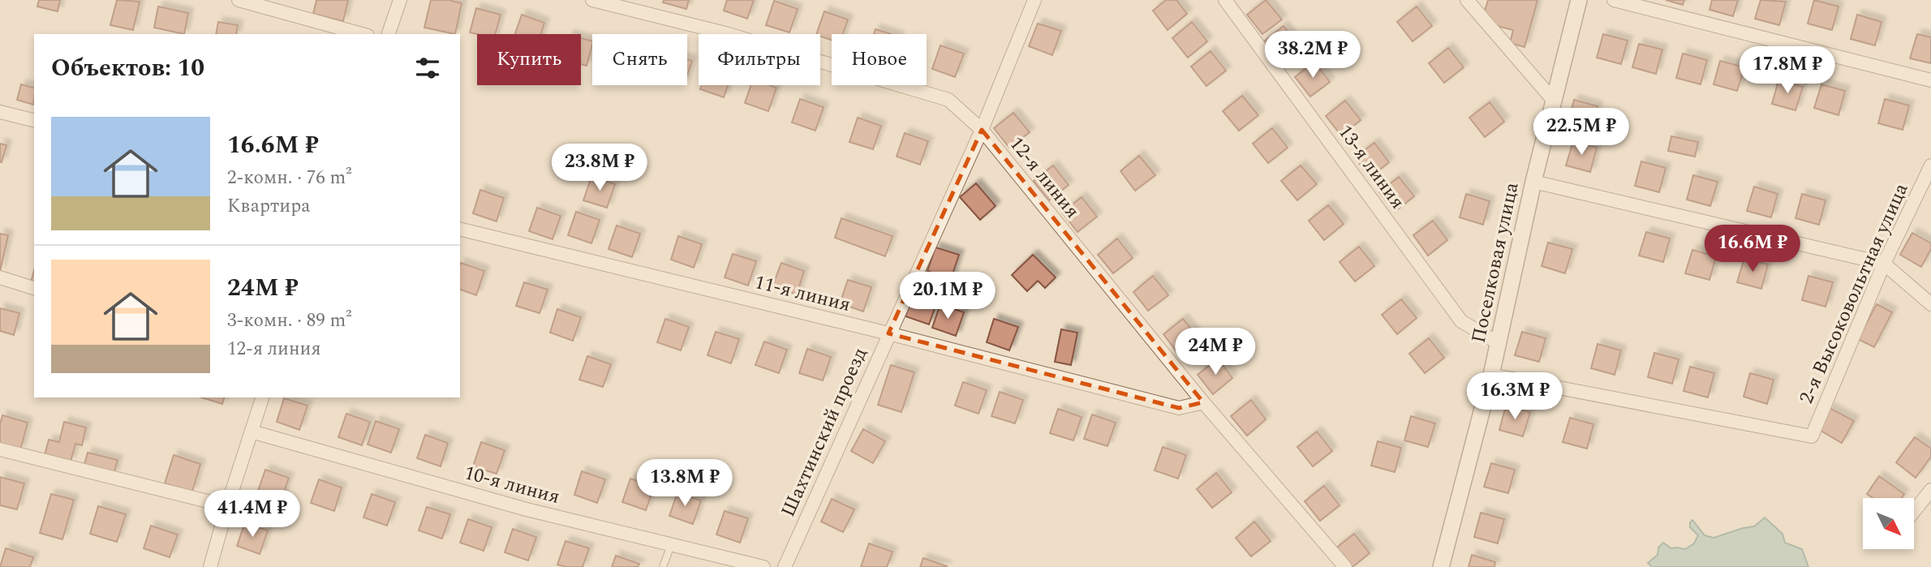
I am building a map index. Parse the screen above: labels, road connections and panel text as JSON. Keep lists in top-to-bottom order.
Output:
{
  "streets": {
    "street": [
      "13-я линия",
      "12-я линия",
      "Поселковая улица",
      "11-я линия",
      "2-я Высоковольтная улица",
      "Шахтинский проезд",
      "10-я линия"
    ]
  },
  "crossings": [
    ["13-я линия", "Поселковая улица"],
    ["12-я линия", "11-я линия"],
    ["12-я линия", "Шахтинский проезд"],
    ["Поселковая улица", "2-я Высоковольтная улица"],
    ["11-я линия", "Шахтинский проезд"]
  ],
  "north": "bottom right",
  "page": {
    "price": [
      "38.2M ₽",
      "17.8M ₽",
      "22.5M ₽",
      "23.8M ₽",
      "16.6M ₽",
      "20.1M ₽",
      "24M ₽",
      "16.3M ₽",
      "13.8M ₽",
      "41.4M ₽"
    ],
    "chip": [
      "Купить",
      "Снять",
      "Фильтры",
      "Новое"
    ],
    "heading": "Объектов: 10",
    "list": [
      {
        "name": "16.6M ₽",
        "note": "2-комн. · 76 m² · Квартира"
      },
      {
        "name": "24M ₽",
        "note": "3-комн. · 89 m² · 12-я линия"
      }
    ]
  }
}
